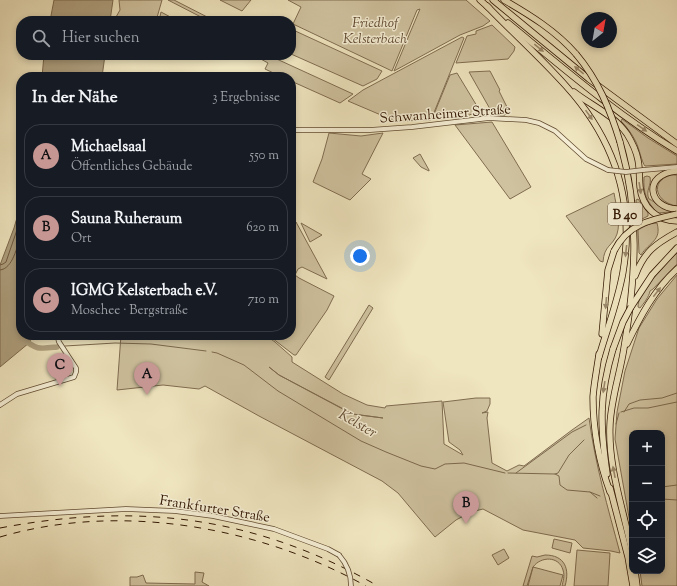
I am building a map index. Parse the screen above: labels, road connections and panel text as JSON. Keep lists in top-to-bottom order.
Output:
{
  "streets": {
    "highway": ["B 40"],
    "street": ["Schwanheimer Straße", "Frankfurter Straße"]
  },
  "water": ["Kelster"],
  "parks": ["Friedhof Kelsterbach"],
  "north": "top right",
  "page": {
    "search": "Hier suchen",
    "heading": ["In der Nähe", "3 Ergebnisse"],
    "list": [
      {
        "mark": "A",
        "name": "Michaelsaal",
        "note": "Öffentliches Gebäude",
        "value": "550 m"
      },
      {
        "mark": "B",
        "name": "Sauna Ruheraum",
        "note": "Ort",
        "value": "620 m"
      },
      {
        "mark": "C",
        "name": "IGMG Kelsterbach e.V.",
        "note": "Moschee · Bergstraße",
        "value": "710 m"
      }
    ],
    "pins": ["C", "A", "B"],
    "map_buttons": ["+", "−"]
  }
}
